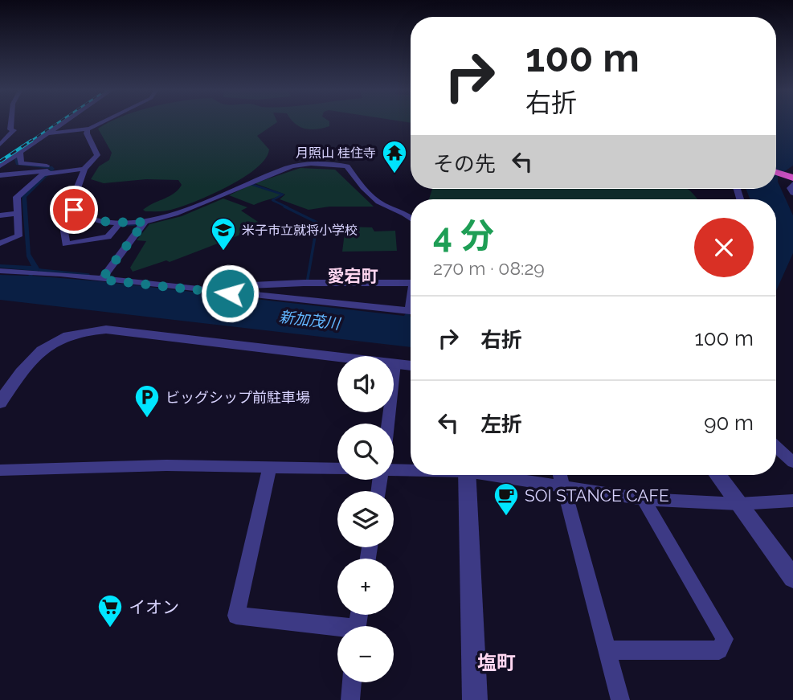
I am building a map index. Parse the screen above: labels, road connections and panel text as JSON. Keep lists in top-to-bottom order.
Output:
{
  "districts": ["愛宕町", "塩町"],
  "water": ["新加茂川"],
  "places": {
    "temple": ["月照山 桂住寺"],
    "school or university": ["米子市立就将小学校"],
    "parking": ["ビッグシップ前駐車場"],
    "cafe": ["SOI STANCE CAFE"],
    "supermarket": ["イオン"]
  },
  "page": {
    "turn": ["100 m", "右折"],
    "then": "その先",
    "heading": ["4 分", "270 m · 08:29"],
    "list": [
      {
        "name": "右折",
        "value": "100 m"
      },
      {
        "name": "左折",
        "value": "90 m"
      }
    ],
    "map_buttons": ["+", "−"]
  }
}
